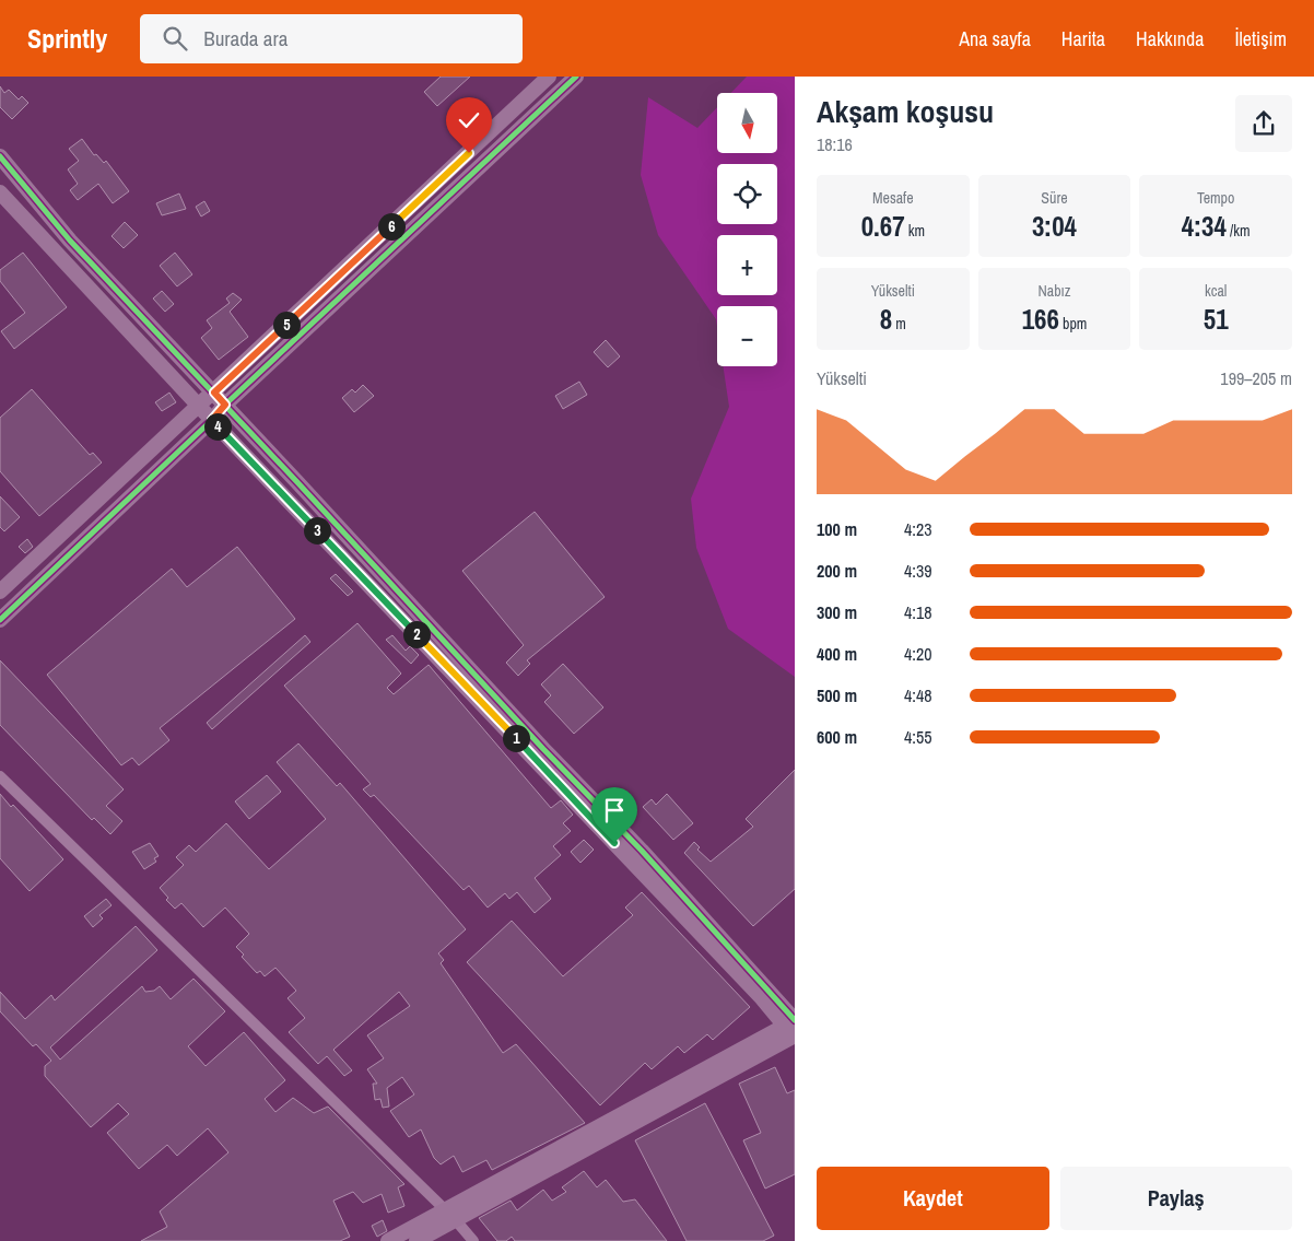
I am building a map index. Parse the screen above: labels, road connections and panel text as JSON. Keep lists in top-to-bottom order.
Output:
{
  "north": "bottom",
  "page": {
    "header": "Sprintly",
    "search": "Burada ara",
    "nav": [
      "Ana sayfa",
      "Harita",
      "Hakkında",
      "İletişim"
    ],
    "heading": ["Akşam koşusu", "18:16"],
    "map_buttons": ["+", "−"],
    "stats": [
      ["Mesafe", "0.67 km"],
      ["Süre", "3:04"],
      ["Tempo", "4:34 /km"],
      ["Yükselti", "8 m"],
      ["Nabız", "166 bpm"],
      ["kcal", "51"]
    ],
    "pins": [
      "6",
      "5",
      "4",
      "3",
      "2",
      "1"
    ],
    "chart": ["Yükselti", "199–205 m"],
    "list": [
      {
        "name": "100 m",
        "note": "4:23"
      },
      {
        "name": "200 m",
        "note": "4:39"
      },
      {
        "name": "300 m",
        "note": "4:18"
      },
      {
        "name": "400 m",
        "note": "4:20"
      },
      {
        "name": "500 m",
        "note": "4:48"
      },
      {
        "name": "600 m",
        "note": "4:55"
      }
    ],
    "buttons": ["Kaydet", "Paylaş"]
  }
}
